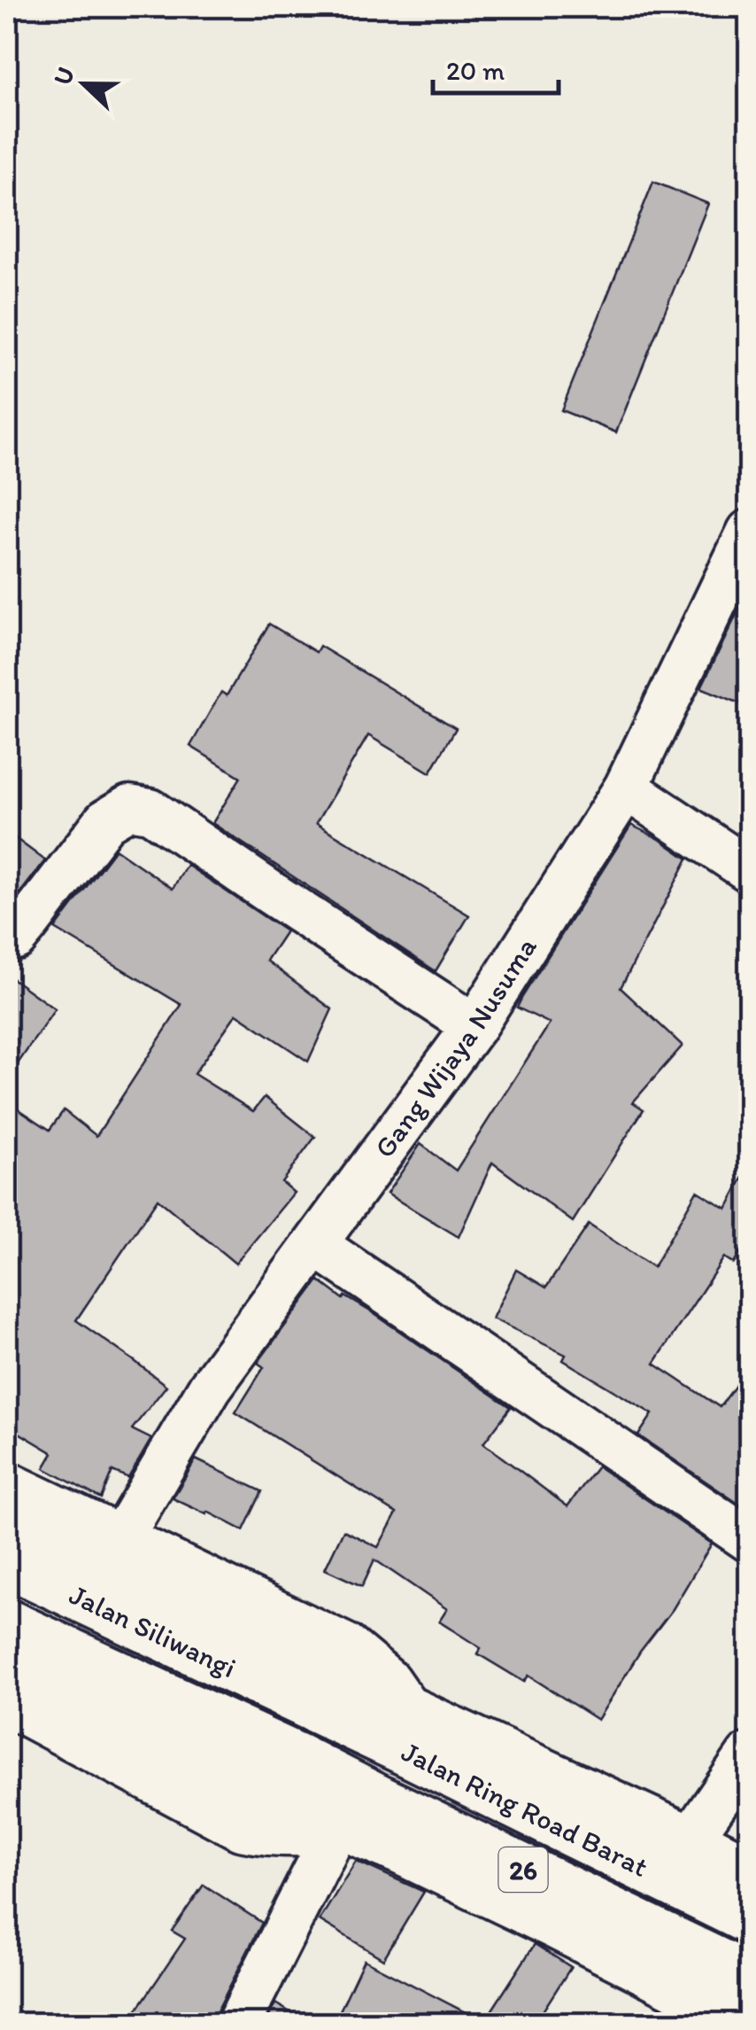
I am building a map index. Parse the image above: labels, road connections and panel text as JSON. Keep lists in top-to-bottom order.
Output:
{
  "streets": {
    "main road": ["Jalan Siliwangi", "Jalan Ring Road Barat", "26"],
    "street": ["Gang Wijaya Nusuma"]
  },
  "crossings": [
    ["Jalan Siliwangi", "Jalan Ring Road Barat"]
  ],
  "scale_bar": "20 m",
  "north": "left"
}
